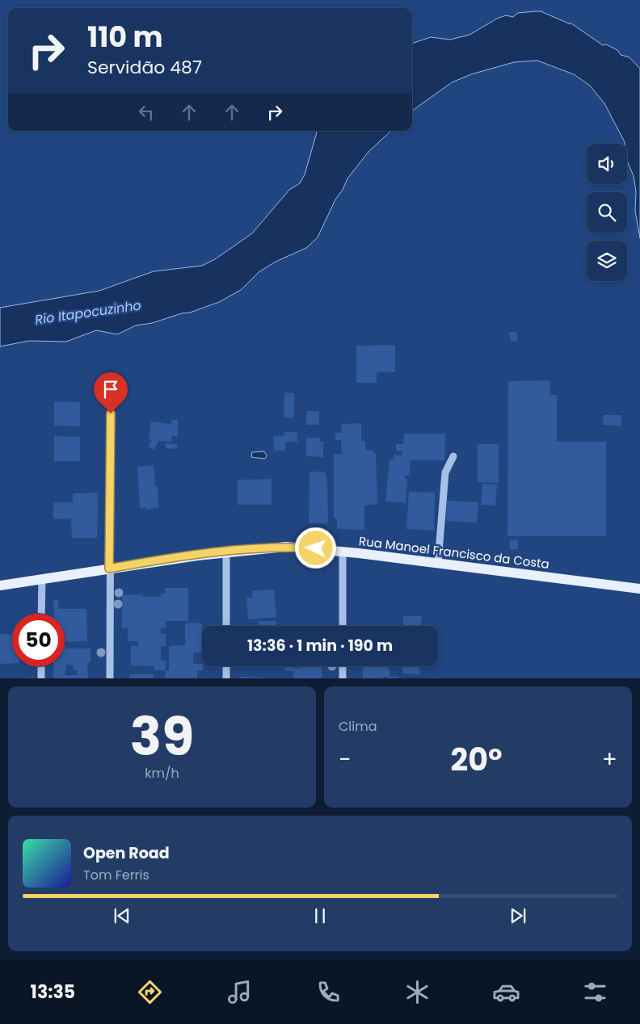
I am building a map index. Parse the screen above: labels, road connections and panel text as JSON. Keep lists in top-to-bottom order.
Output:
{
  "streets": {
    "main road": ["Rua Manoel Francisco da Costa"]
  },
  "water": ["Rio Itapocuzinho"],
  "page": {
    "turn": ["110 m", "Servidão 487"],
    "limit": "50",
    "trip": "13:36 · 1 min · 190 m",
    "tile": [
      ["39", "km/h"],
      "Clima"
    ],
    "heat": ["−", "20°", "+"],
    "song": ["Open Road", "Tom Ferris"],
    "tabs": "13:35"
  }
}
